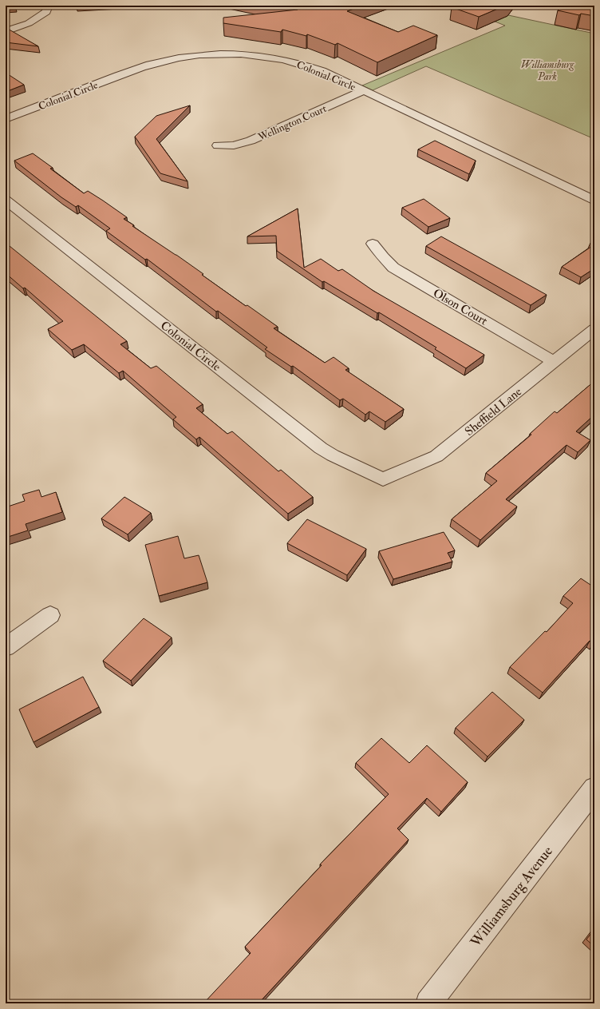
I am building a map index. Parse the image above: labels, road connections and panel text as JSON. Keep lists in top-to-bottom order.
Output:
{
  "streets": {
    "street": [
      "Colonial Circle",
      "Wellington Court",
      "Olson Court",
      "Sheffield Lane",
      "Williamsburg Avenue"
    ]
  },
  "crossings": [
    ["Colonial Circle", "Wellington Court"],
    ["Colonial Circle", "Sheffield Lane"],
    ["Olson Court", "Sheffield Lane"]
  ],
  "parks": ["Williamsburg Park"]
}
